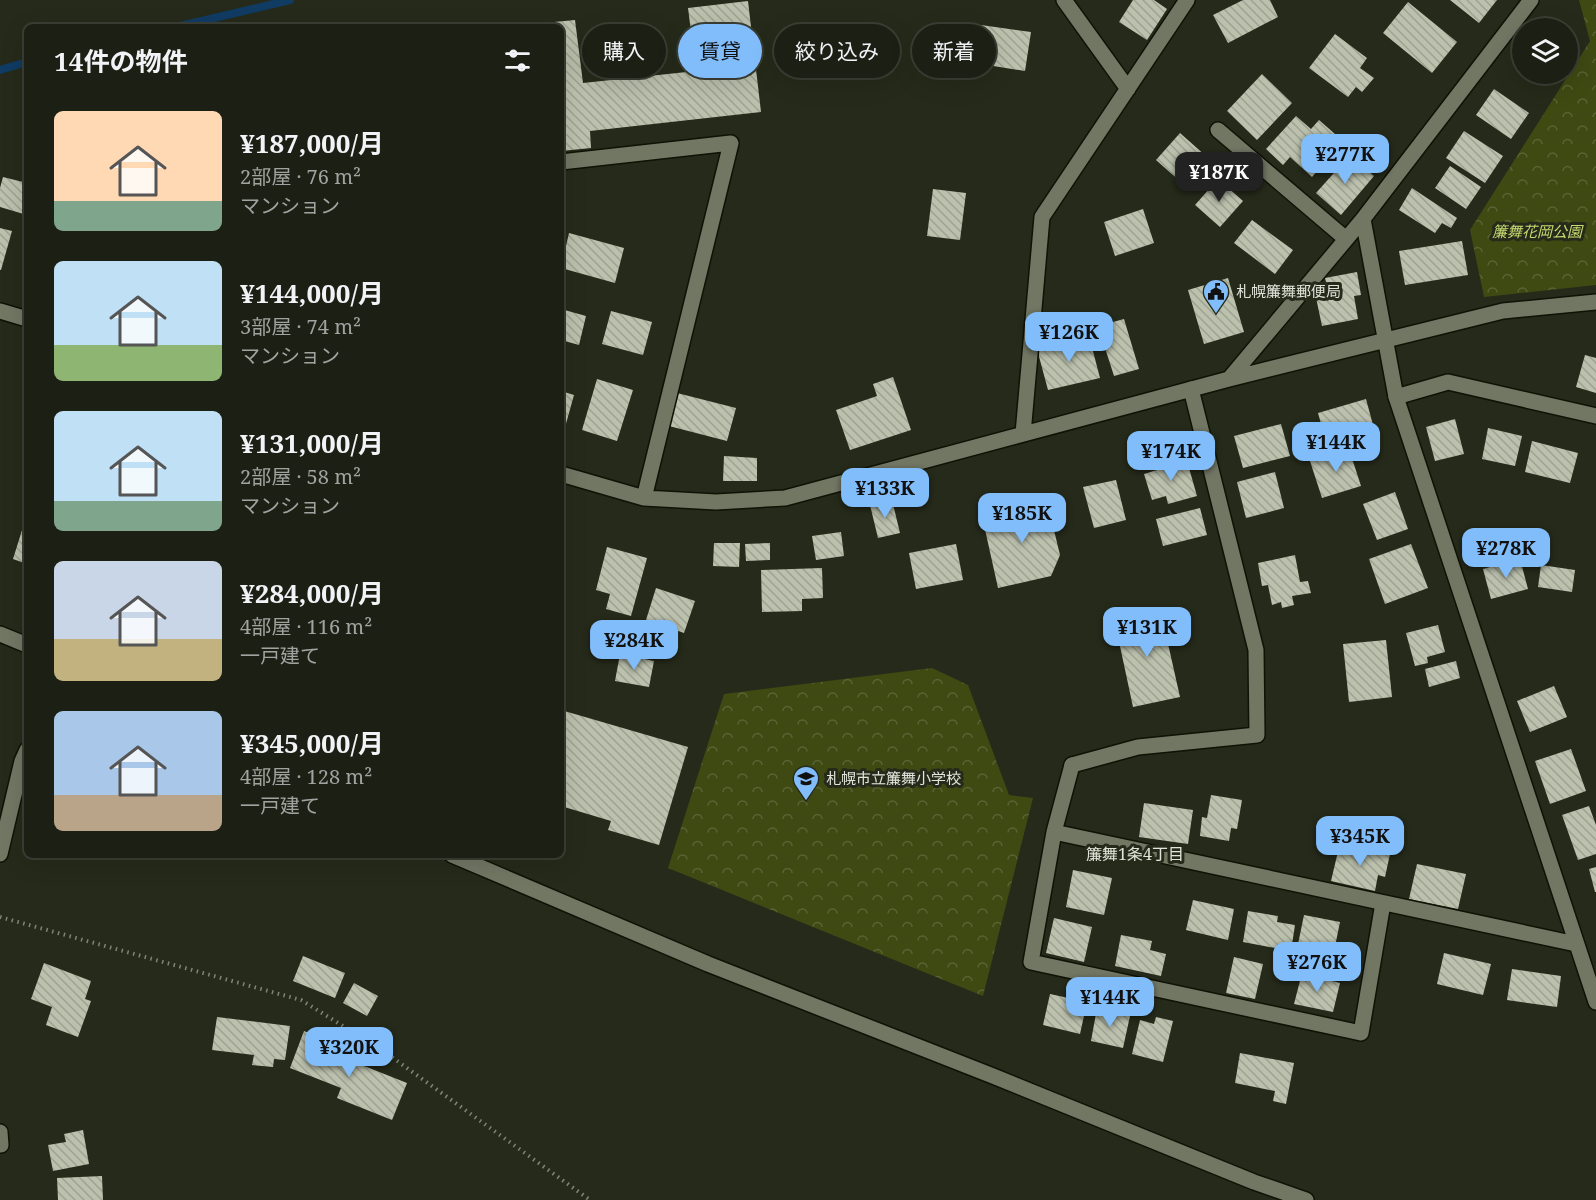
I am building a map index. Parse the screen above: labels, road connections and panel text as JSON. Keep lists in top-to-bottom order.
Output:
{
  "districts": ["簾舞1条4丁目"],
  "parks": ["簾舞花岡公園"],
  "places": {
    "public building": ["札幌簾舞郵便局"],
    "school or university": ["札幌市立簾舞小学校"]
  },
  "page": {
    "chip": [
      "購入",
      "賃貸",
      "絞り込み",
      "新着"
    ],
    "heading": "14件の物件",
    "list": [
      {
        "name": "¥187,000/月",
        "note": "2部屋 · 76 m² · マンション"
      },
      {
        "name": "¥144,000/月",
        "note": "3部屋 · 74 m² · マンション"
      },
      {
        "name": "¥131,000/月",
        "note": "2部屋 · 58 m² · マンション"
      },
      {
        "name": "¥284,000/月",
        "note": "4部屋 · 116 m² · 一戸建て"
      },
      {
        "name": "¥345,000/月",
        "note": "4部屋 · 128 m² · 一戸建て"
      }
    ],
    "price": [
      "¥277K",
      "¥187K",
      "¥126K",
      "¥144K",
      "¥174K",
      "¥133K",
      "¥185K",
      "¥278K",
      "¥131K",
      "¥284K",
      "¥345K",
      "¥276K",
      "¥144K",
      "¥320K"
    ]
  }
}
